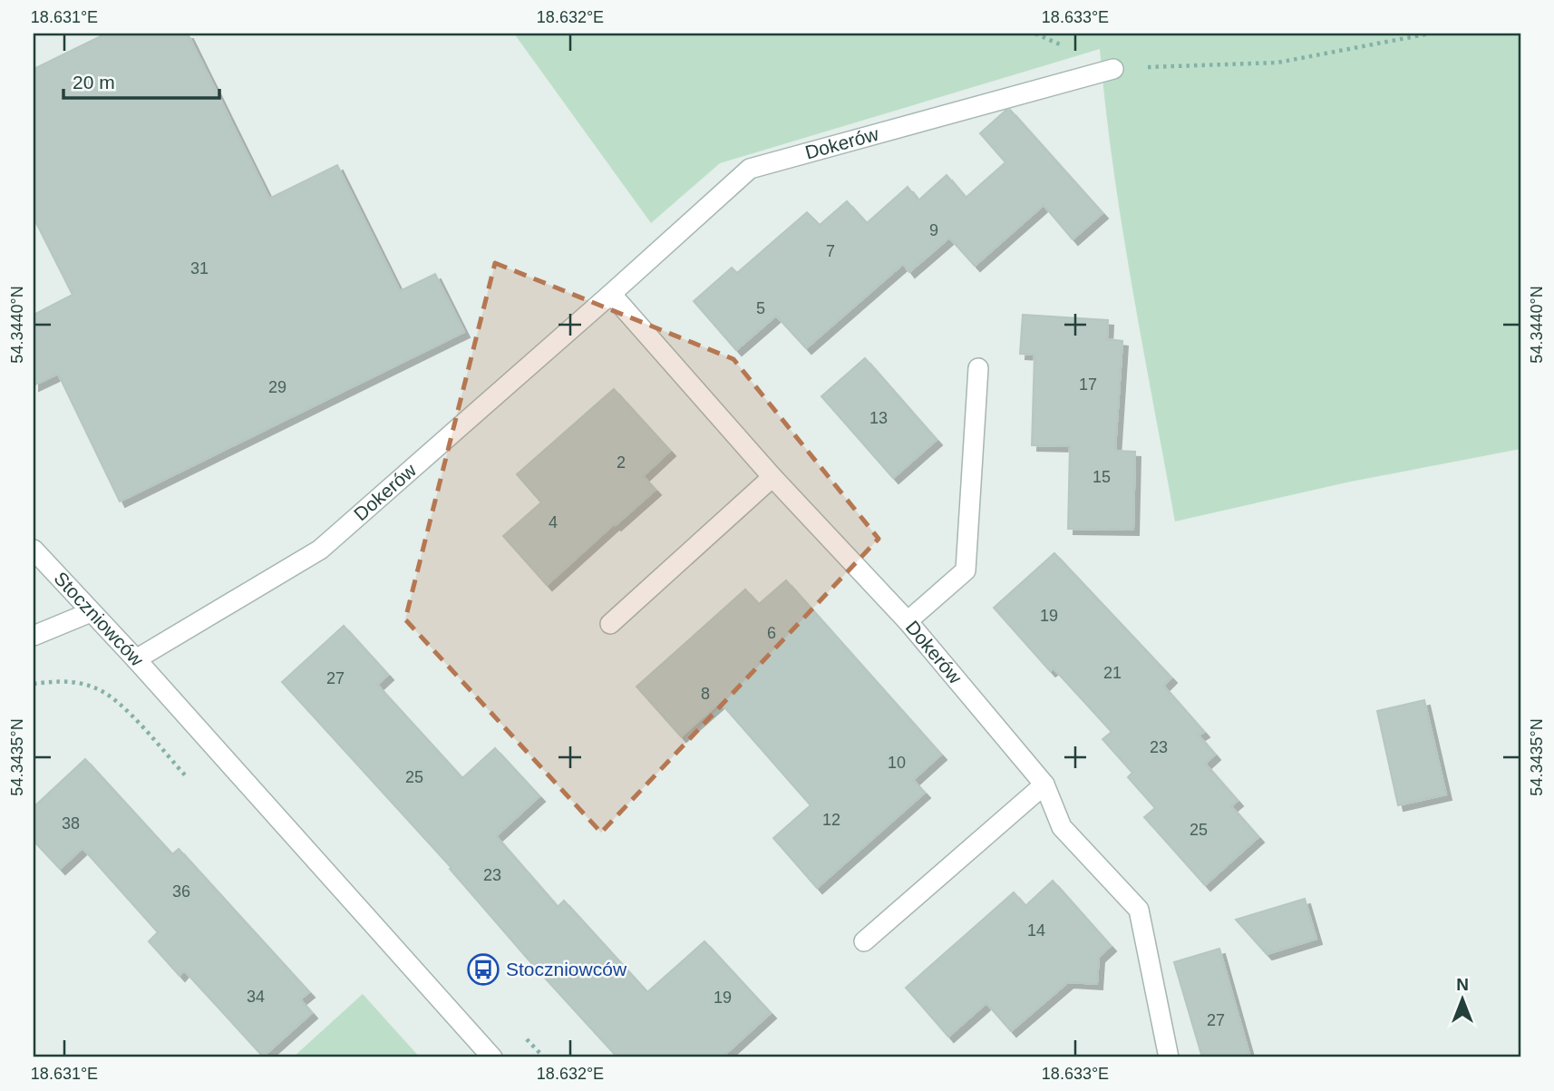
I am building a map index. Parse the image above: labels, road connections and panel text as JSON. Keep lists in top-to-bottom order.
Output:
{
  "streets": {
    "street": ["Dokerów", "Stoczniowców"]
  },
  "crossings": [
    ["Dokerów", "Stoczniowców"]
  ],
  "places": {
    "bus stop": ["Stoczniowców"]
  },
  "house_numbers": [
    "9",
    "7",
    "31",
    "5",
    "17",
    "29",
    "13",
    "2",
    "15",
    "4",
    "19",
    "6",
    "21",
    "27",
    "8",
    "23",
    "10",
    "25",
    "12",
    "38",
    "25",
    "23",
    "36",
    "14",
    "34",
    "19",
    "27"
  ],
  "scale_bar": "20 m",
  "north": "top",
  "coordinates": [
    "18.631°E",
    "18.632°E",
    "18.633°E",
    "54.3440°N",
    "54.3435°N"
  ]
}
